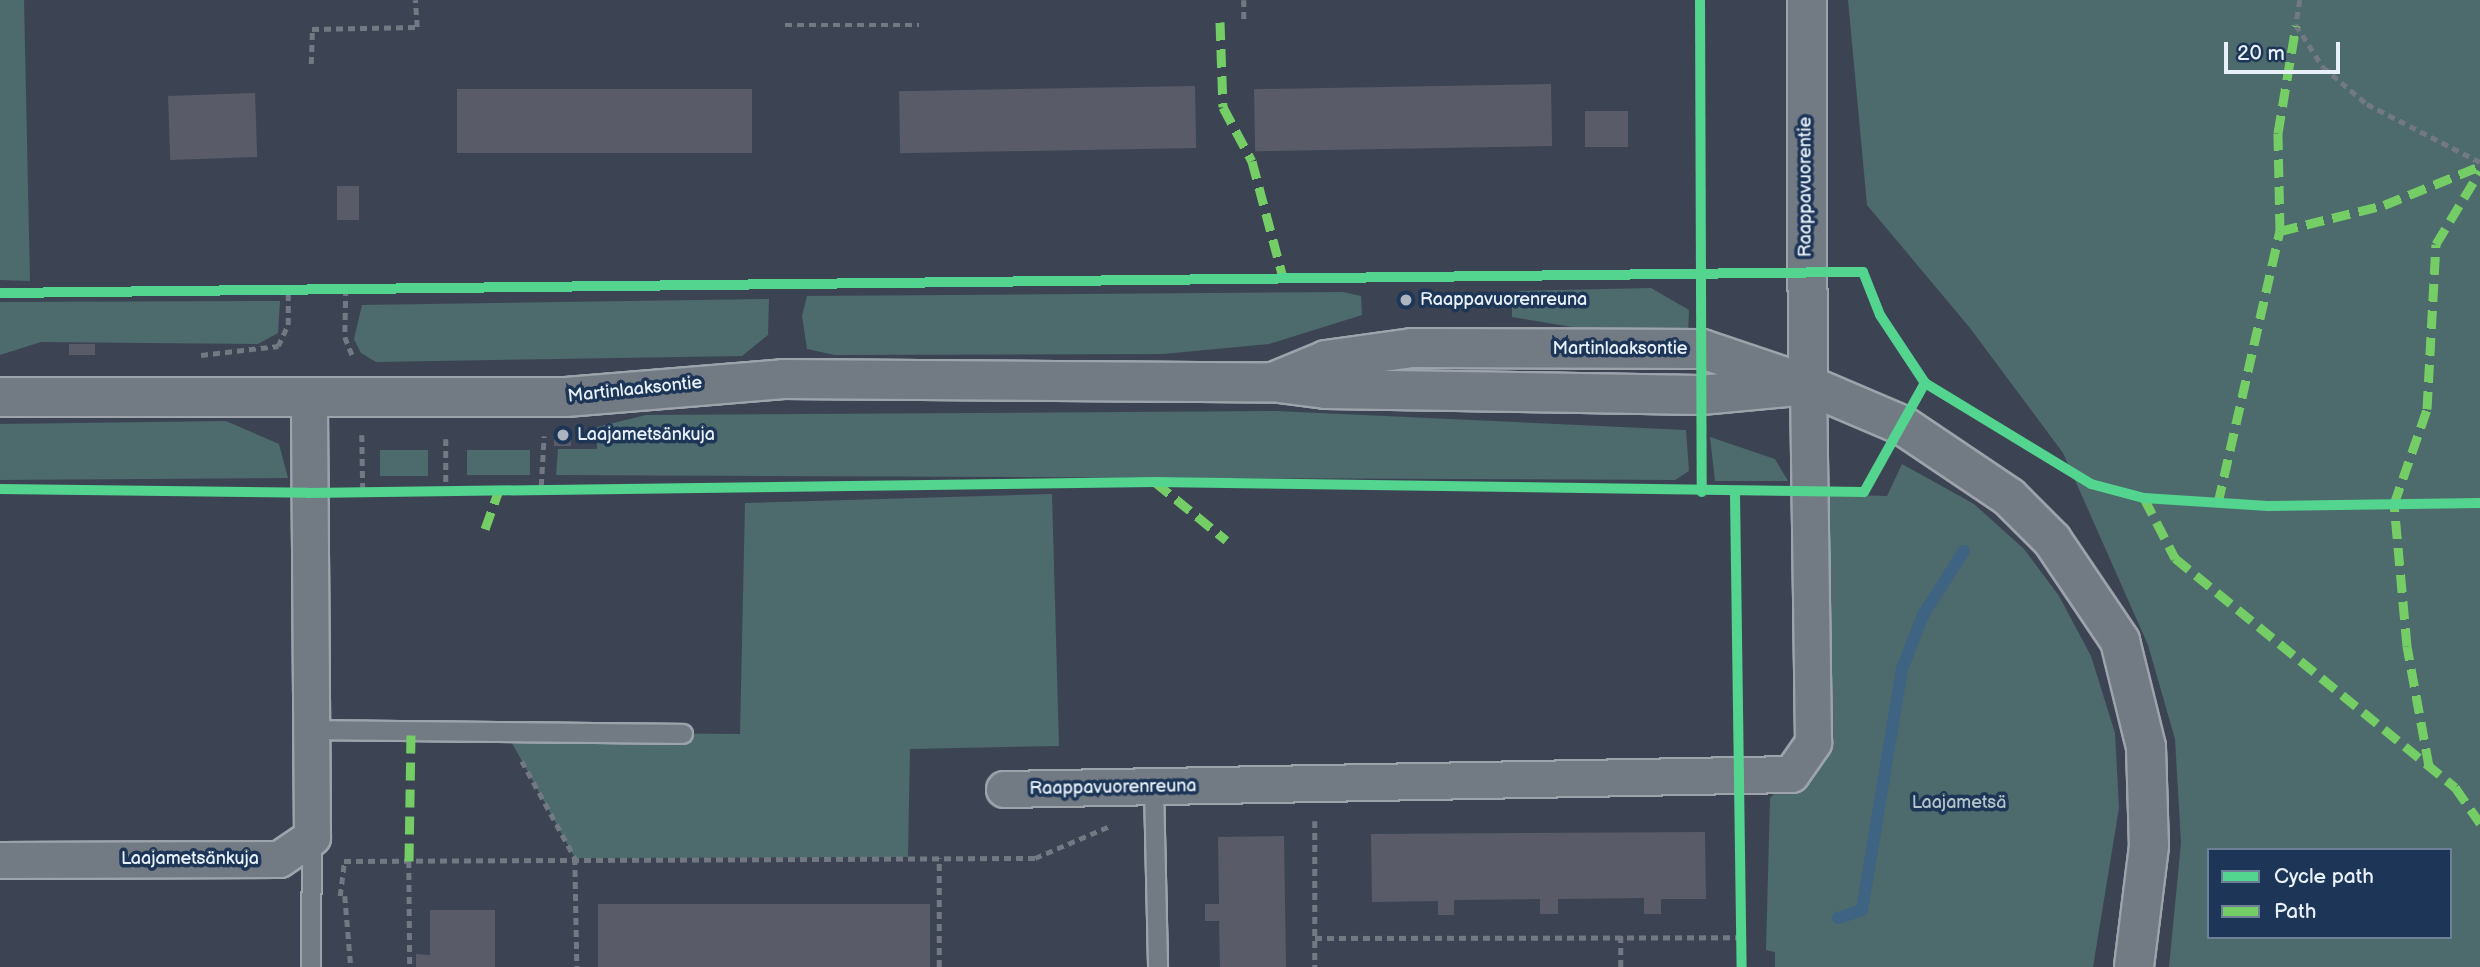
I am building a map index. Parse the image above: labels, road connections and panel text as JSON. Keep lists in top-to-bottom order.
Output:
{
  "streets": {
    "street": [
      "Raappavuorentie",
      "Martinlaaksontie",
      "Raappavuorenreuna",
      "Laajametsänkuja"
    ]
  },
  "crossings": [
    ["Raappavuorentie", "Martinlaaksontie"],
    ["Raappavuorentie", "Raappavuorenreuna"],
    ["Martinlaaksontie", "Raappavuorenreuna"]
  ],
  "parks": ["Laajametsä"],
  "places": ["Raappavuorenreuna", "Laajametsänkuja"],
  "legend": ["Cycle path", "Path"],
  "scale_bar": "20 m"
}
